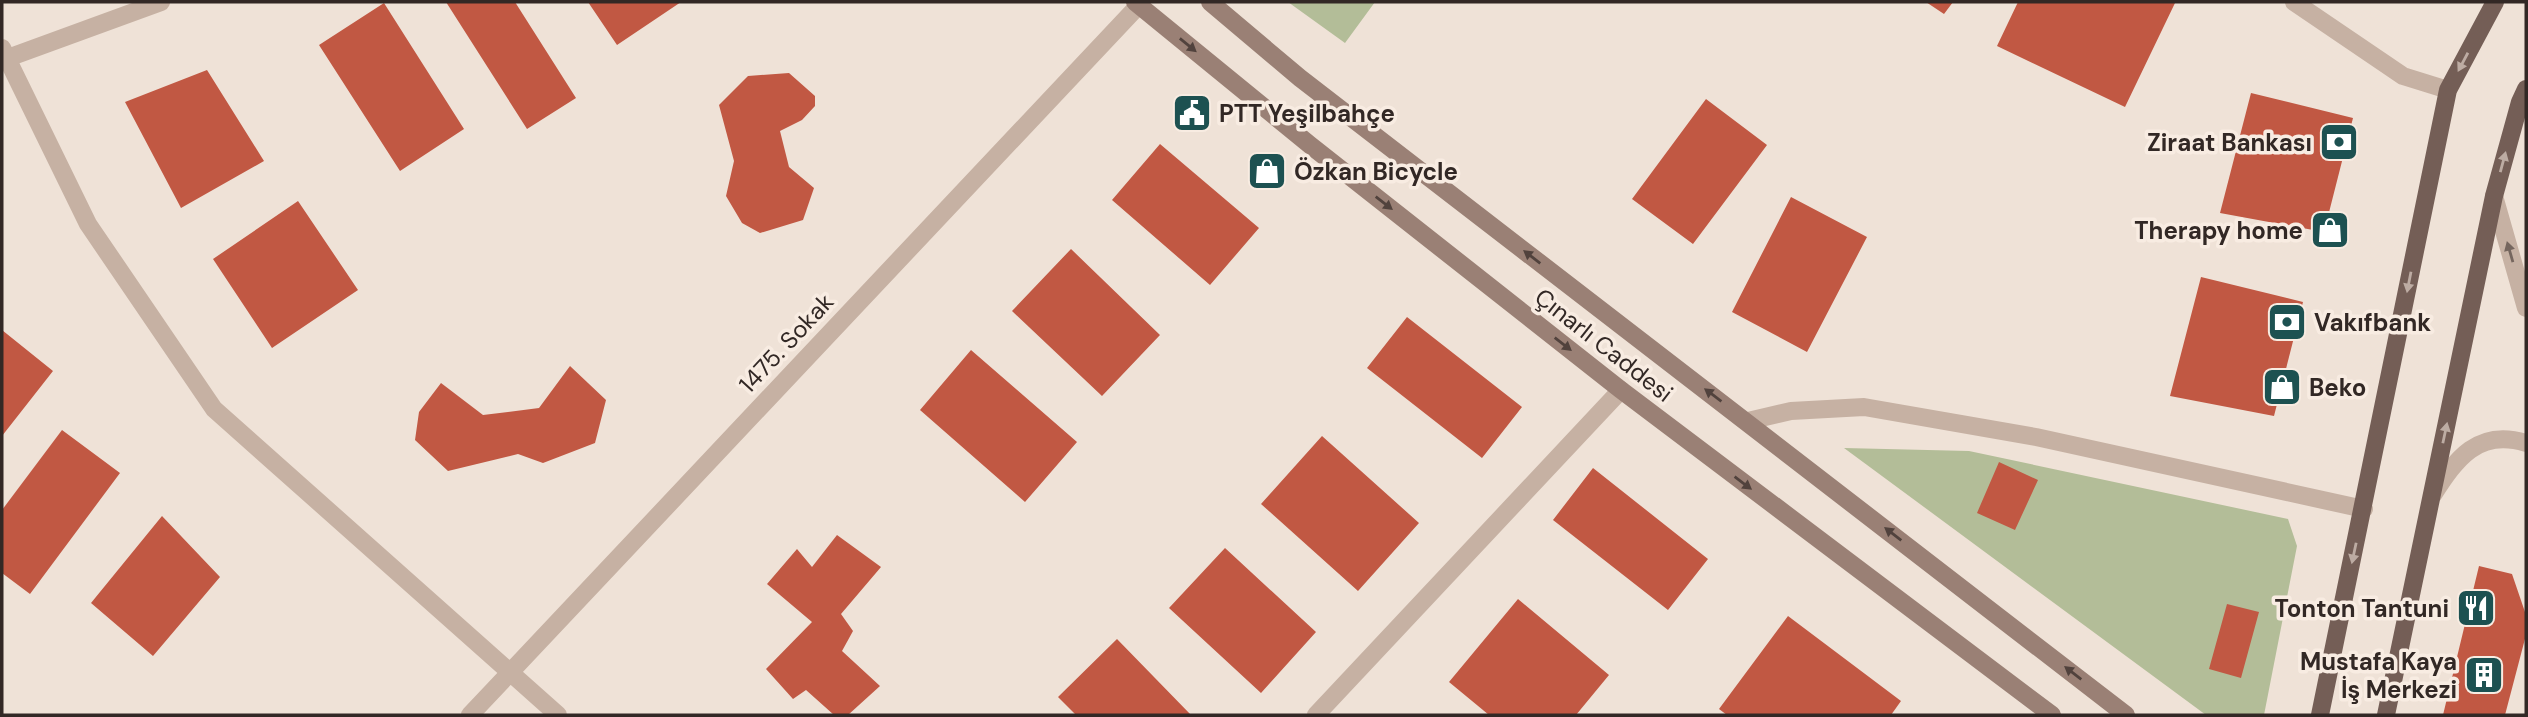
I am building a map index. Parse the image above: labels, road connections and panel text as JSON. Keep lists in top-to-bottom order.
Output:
{
  "streets": {
    "main road": ["Çınarlı Caddesi"],
    "street": ["1475. Sokak"]
  },
  "crossings": [
    ["1475. Sokak", "Çınarlı Caddesi"]
  ],
  "places": {
    "public building": ["PTT Yeşilbahçe"],
    "bank": ["Ziraat Bankası", "Vakıfbank"],
    "shop": ["Özkan Bicycle", "Therapy home", "Beko"],
    "restaurant": ["Tonton Tantuni"],
    "building": ["Mustafa Kaya İş Merkezi"]
  }
}
